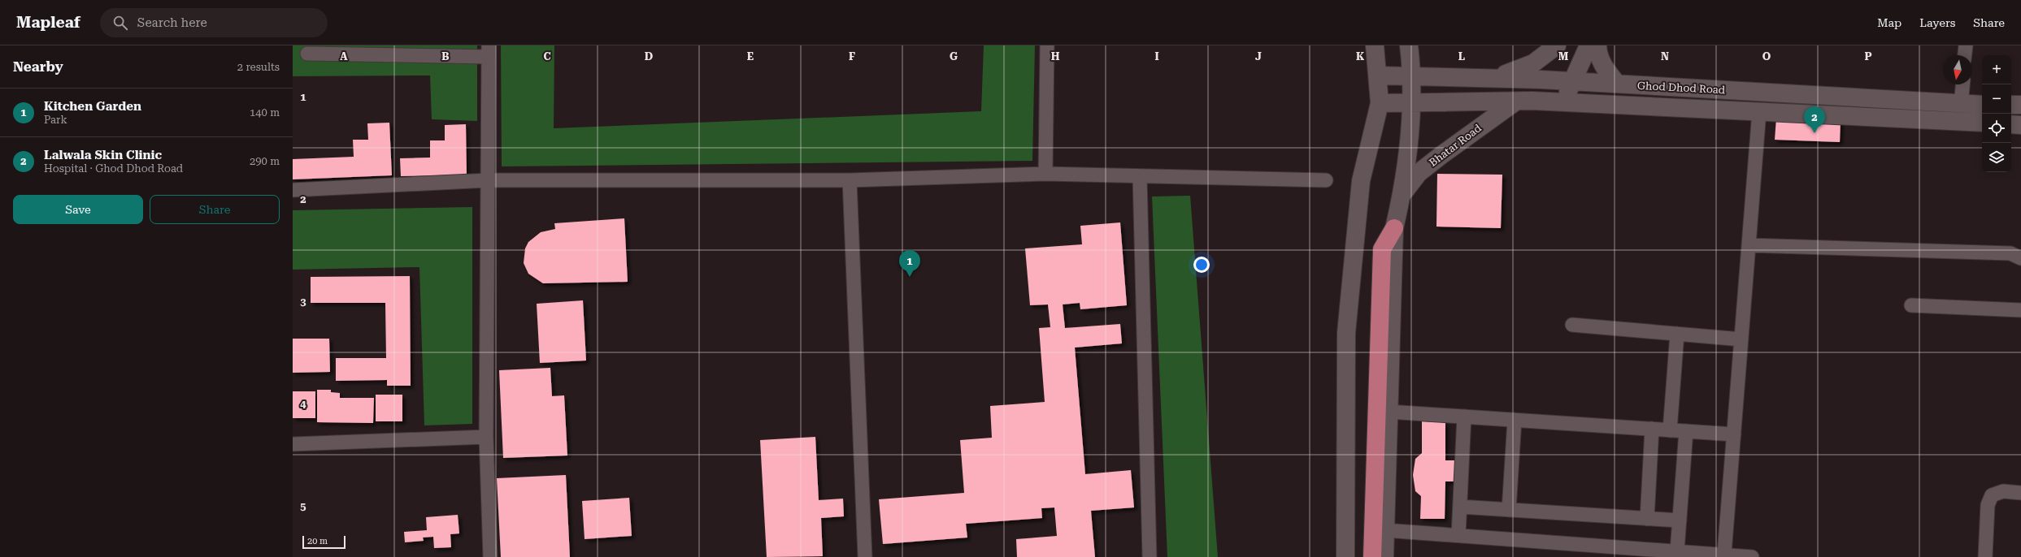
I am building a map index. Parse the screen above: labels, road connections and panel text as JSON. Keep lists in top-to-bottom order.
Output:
{
  "streets": {
    "main road": ["Ghod Dhod Road", "Bhatar Road"]
  },
  "crossings": [
    ["Ghod Dhod Road", "Bhatar Road"]
  ],
  "scale_bar": "20 m",
  "north": "bottom",
  "page": {
    "header": "Mapleaf",
    "search": "Search here",
    "nav": ["Map", "Layers", "Share"],
    "heading": ["Nearby", "2 results"],
    "map_buttons": ["+", "−"],
    "list": [
      {
        "mark": "1",
        "name": "Kitchen Garden",
        "note": "Park",
        "value": "140 m"
      },
      {
        "mark": "2",
        "name": "Lalwala Skin Clinic",
        "note": "Hospital · Ghod Dhod Road",
        "value": "290 m"
      }
    ],
    "pins": ["2", "1"],
    "buttons": ["Save", "Share"],
    "scale": "20 m"
  },
  "grid": {
    "columns": [
      "A",
      "B",
      "C",
      "D",
      "E",
      "F",
      "G",
      "H",
      "I",
      "J",
      "K",
      "L",
      "M",
      "N",
      "O",
      "P"
    ],
    "rows": [
      "1",
      "2",
      "3",
      "4",
      "5"
    ]
  }
}
